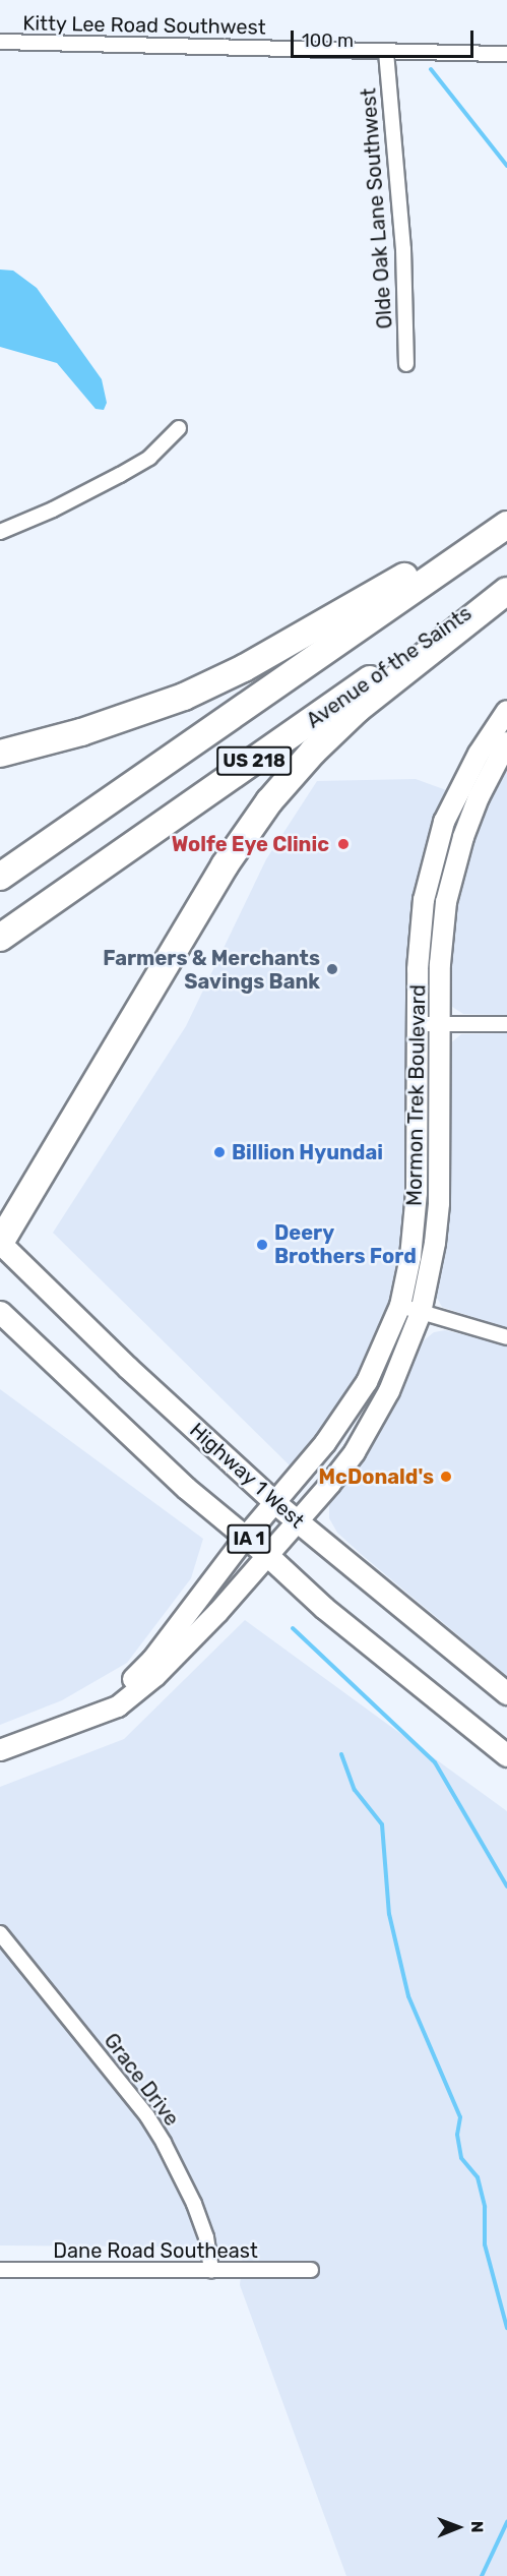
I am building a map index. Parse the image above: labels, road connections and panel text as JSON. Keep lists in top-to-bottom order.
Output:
{
  "streets": {
    "highway": ["Avenue of the Saints", "US 218"],
    "main road": ["Mormon Trek Boulevard", "Highway 1 West", "IA 1"],
    "street": [
      "Kitty Lee Road Southwest",
      "Olde Oak Lane Southwest",
      "Grace Drive",
      "Dane Road Southeast"
    ]
  },
  "crossings": [
    ["Kitty Lee Road Southwest", "Olde Oak Lane Southwest"],
    ["Mormon Trek Boulevard", "Highway 1 West"],
    ["Mormon Trek Boulevard", "IA 1"],
    ["Grace Drive", "Dane Road Southeast"]
  ],
  "places": [
    "Wolfe Eye Clinic",
    "Farmers & Merchants Savings Bank",
    "Billion Hyundai",
    "Deery Brothers Ford",
    "McDonald's"
  ],
  "scale_bar": "100 m",
  "north": "right"
}
